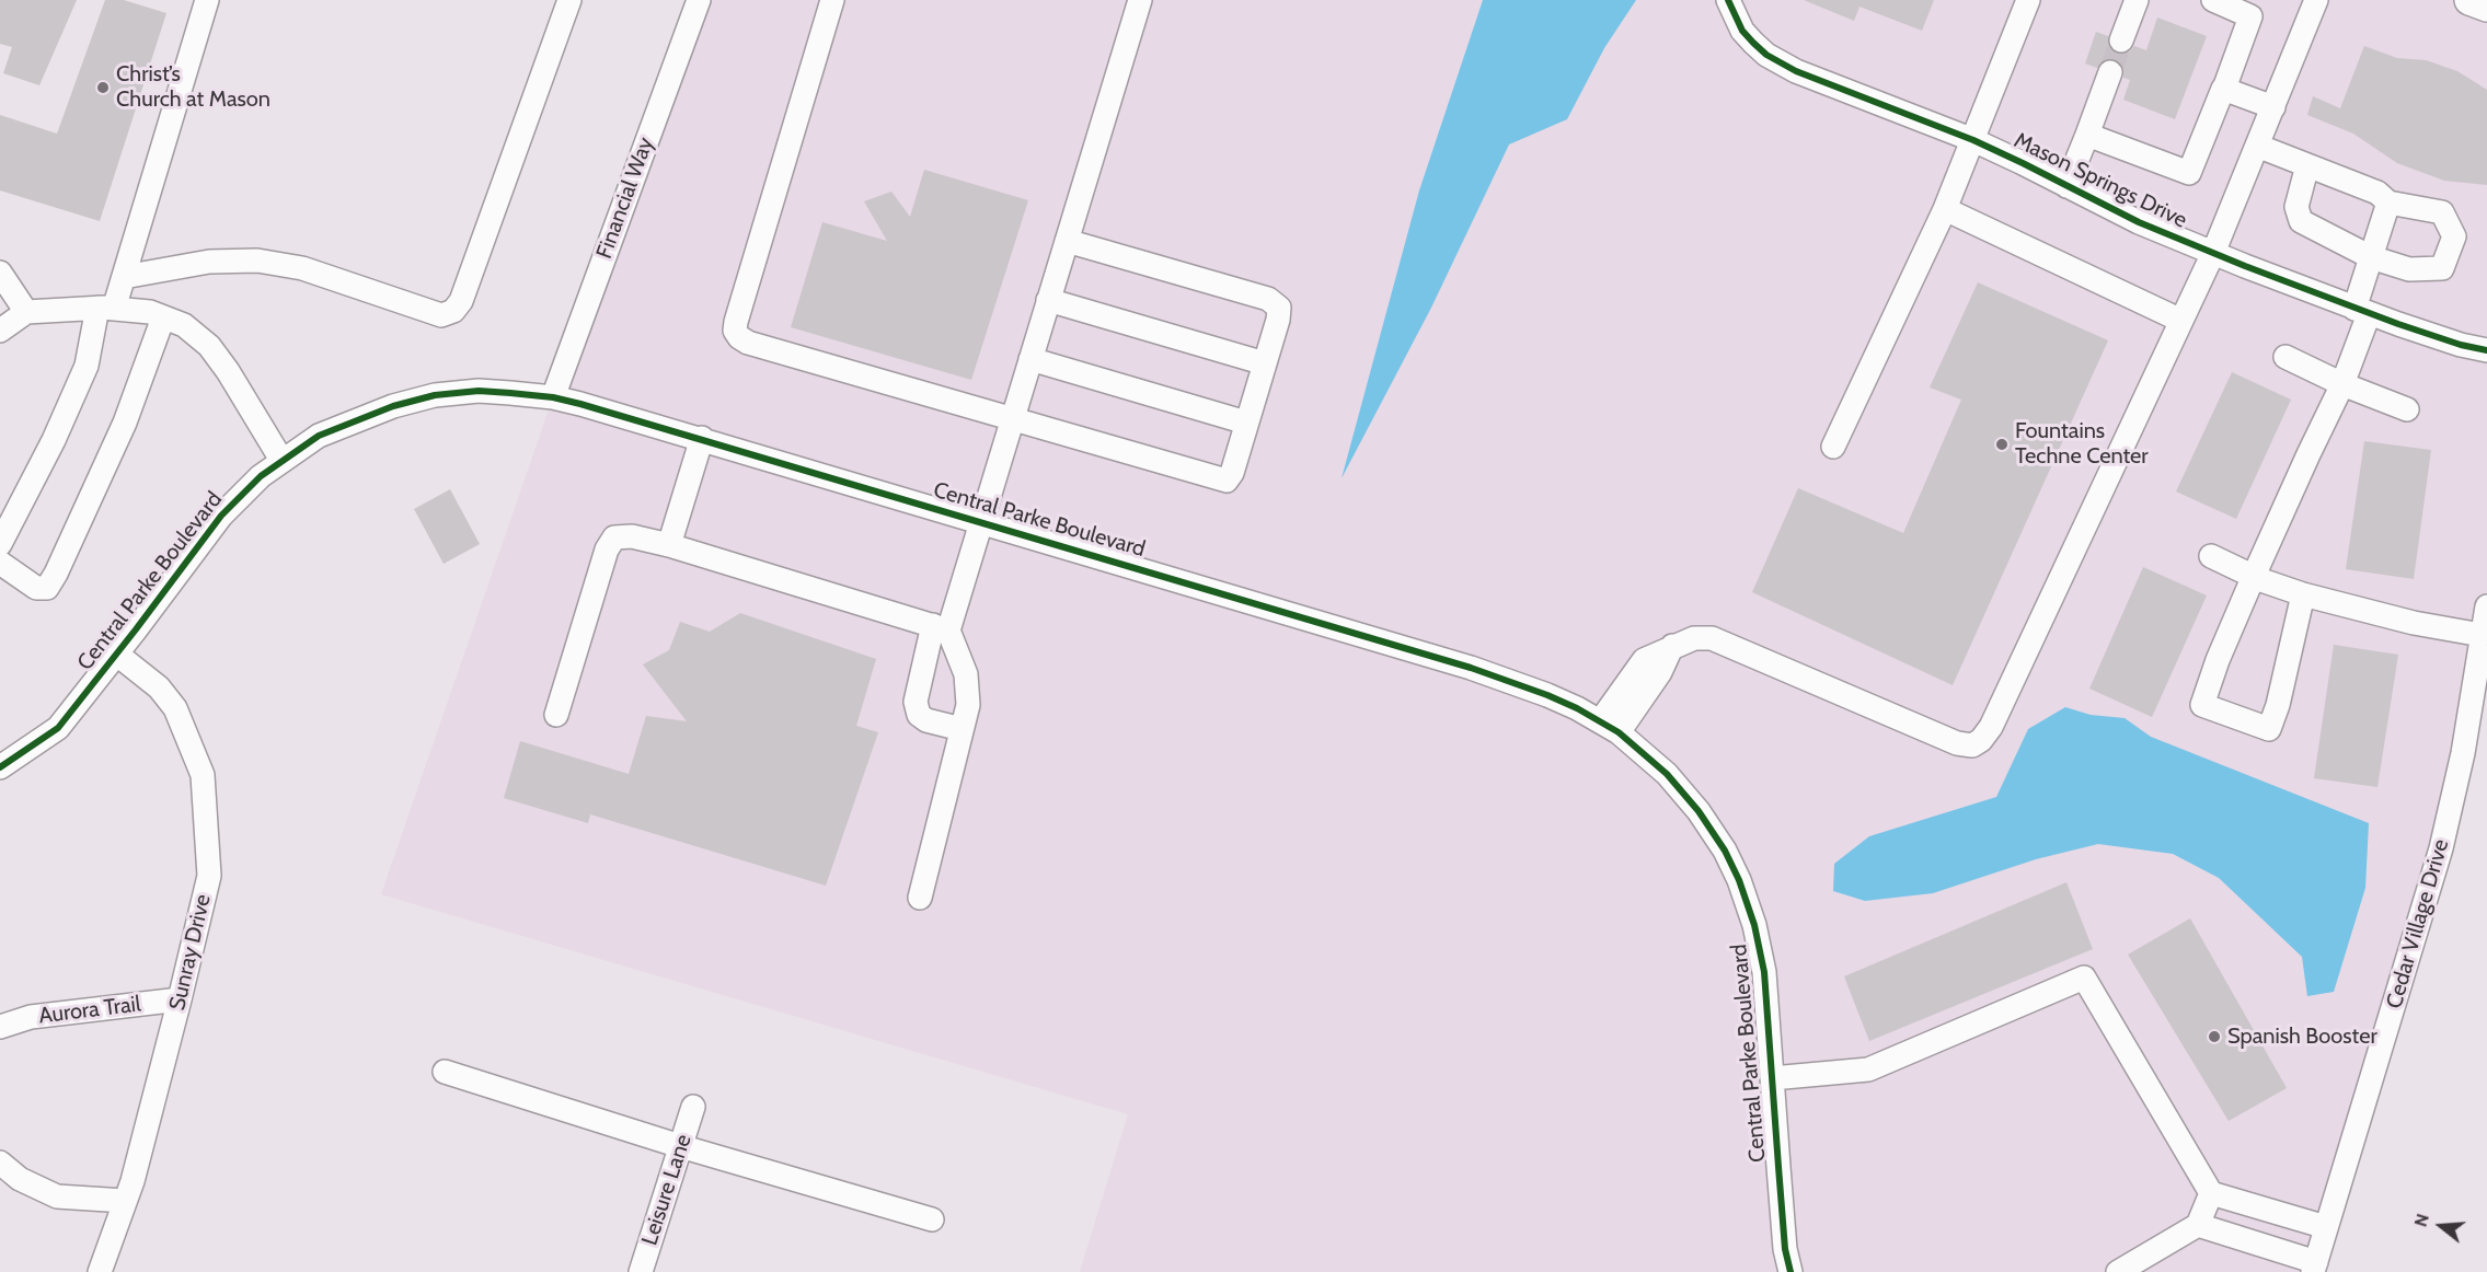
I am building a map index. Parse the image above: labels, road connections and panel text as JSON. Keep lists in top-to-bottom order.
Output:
{
  "streets": {
    "street": [
      "Mason Springs Drive",
      "Financial Way",
      "Central Parke Boulevard",
      "Cedar Village Drive",
      "Sunray Drive",
      "Aurora Trail",
      "Leisure Lane"
    ]
  },
  "crossings": [
    ["Financial Way", "Central Parke Boulevard"],
    ["Central Parke Boulevard", "Sunray Drive"],
    ["Sunray Drive", "Aurora Trail"]
  ],
  "places": ["Christ’s Church at Mason", "Fountains Techne Center", "Spanish Booster"],
  "north": "left"
}
